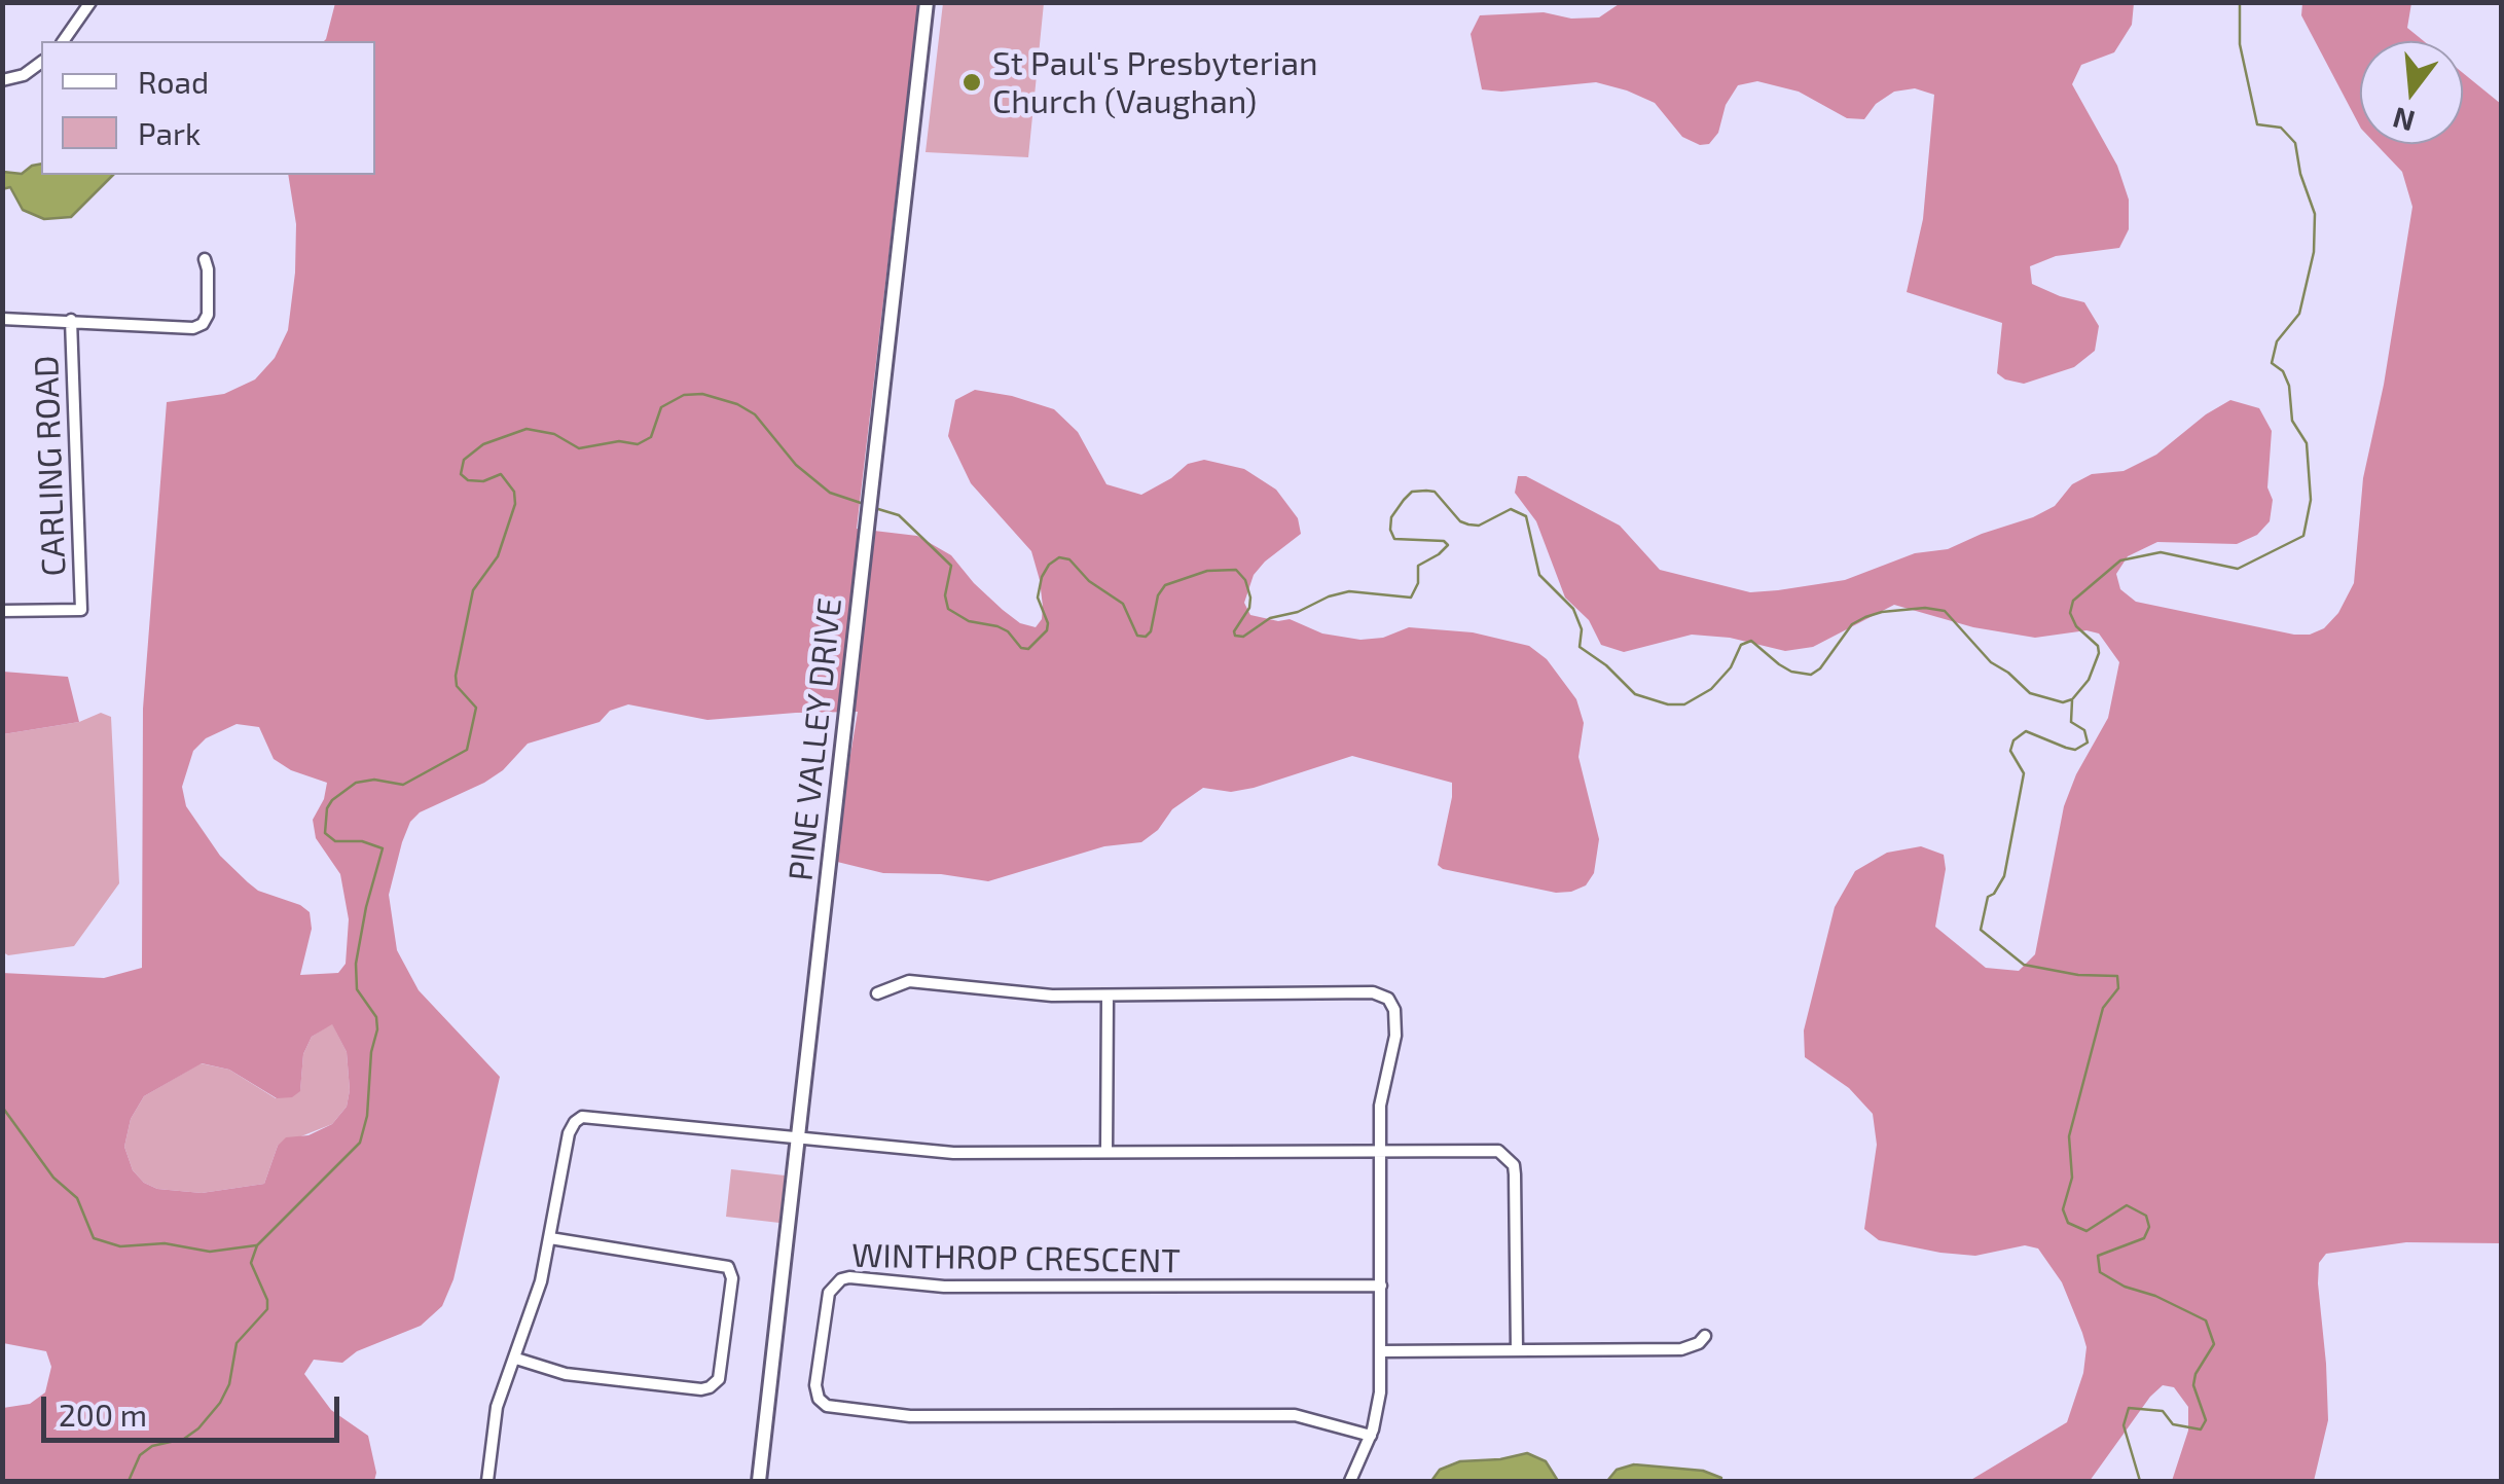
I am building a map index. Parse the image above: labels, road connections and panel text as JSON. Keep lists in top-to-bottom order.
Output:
{
  "streets": {
    "street": ["CARLING ROAD", "PINE VALLEY DRIVE", "WINTHROP CRESCENT"]
  },
  "places": ["St Paul's Presbyterian Church (Vaughan)"],
  "legend": ["Road", "Park"],
  "scale_bar": "200 m",
  "north": "bottom"
}
